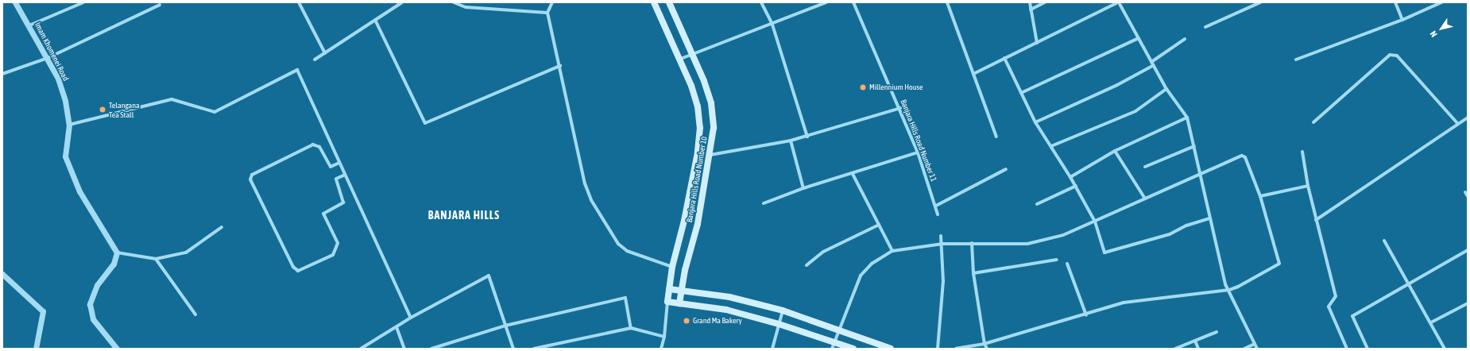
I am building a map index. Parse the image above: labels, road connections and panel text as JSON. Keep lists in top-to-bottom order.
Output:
{
  "streets": {
    "main road": ["Banjara Hills Road Number 10"],
    "street": ["Imam Khomenei Road", "Banjara Hills Road Number 11"]
  },
  "districts": ["BANJARA HILLS"],
  "places": ["Millennium House", "Telangana Tea Stall", "Grand Ma Bakery"],
  "north": "bottom left"
}
